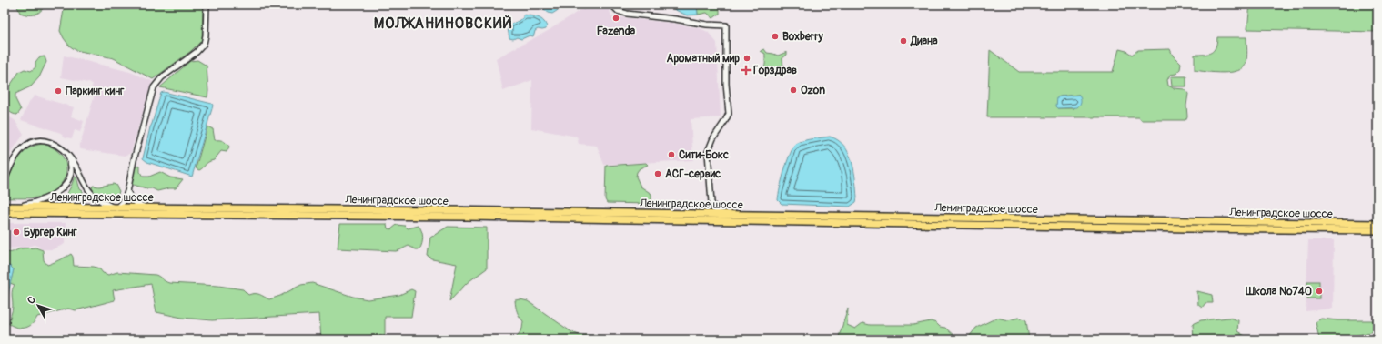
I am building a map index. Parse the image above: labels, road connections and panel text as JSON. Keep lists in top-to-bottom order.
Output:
{
  "streets": {
    "highway": ["Ленинградское шоссе"]
  },
  "districts": ["МОЛЖАНИНОВСКИЙ"],
  "places": {
    "other": [
      "Fazenda",
      "Boxberry",
      "Диана",
      "Ароматный мир",
      "Ozon",
      "Паркинг кинг",
      "Сити-Бокс",
      "АСГ-сервис",
      "Бургер Кинг",
      "Школа №740"
    ],
    "health": ["Горздрав"]
  },
  "north": "top left"
}
